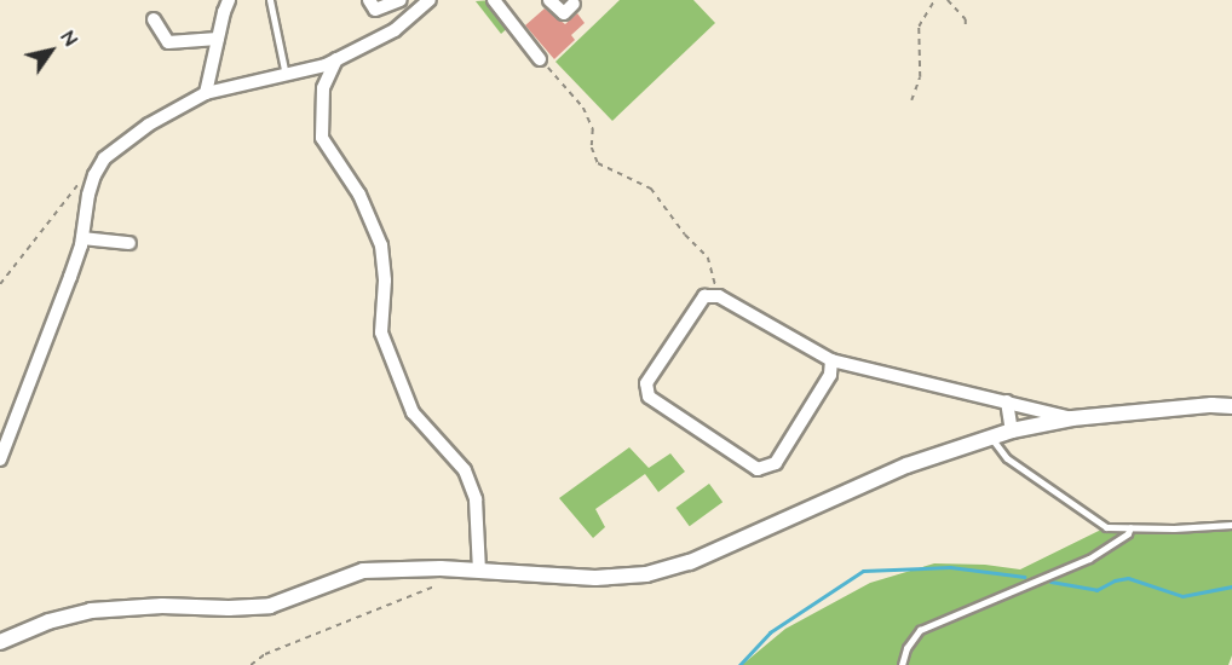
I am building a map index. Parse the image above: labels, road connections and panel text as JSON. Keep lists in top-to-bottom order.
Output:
{
  "north": "top right"
}
